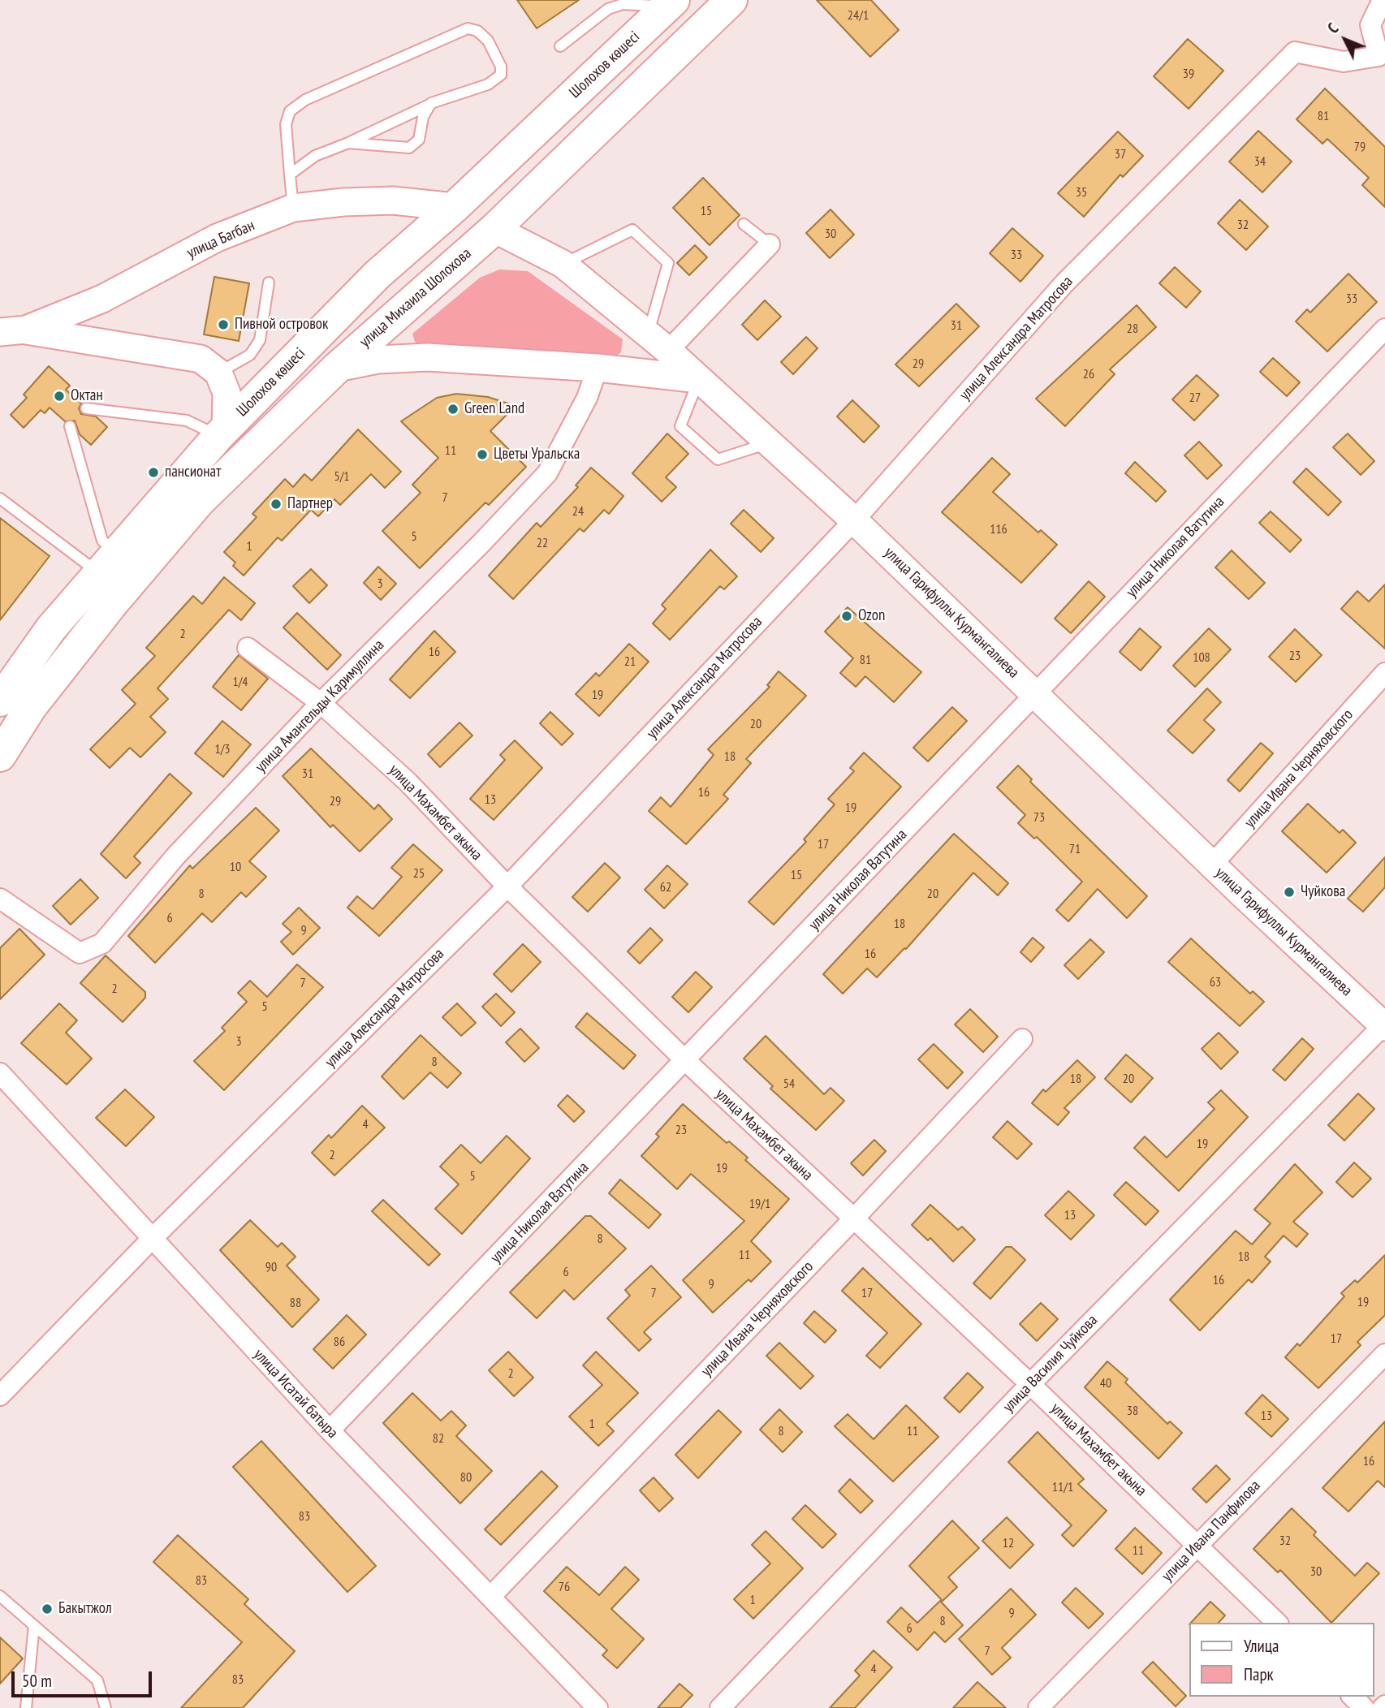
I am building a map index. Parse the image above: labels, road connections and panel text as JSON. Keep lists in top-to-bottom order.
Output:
{
  "streets": {
    "highway": ["Шолохов көшесі", "улица Михаила Шолохова"],
    "street": [
      "улица Багбан",
      "улица Александра Матросова",
      "улица Николая Ватутина",
      "улица Гарифуллы Курмангалиева",
      "улица Амангельды Каримуллина",
      "улица Ивана Черняховского",
      "улица Махамбет акына",
      "улица Василия Чуйкова",
      "улица Исатай батыра",
      "улица Ивана Панфилова"
    ]
  },
  "crossings": [
    ["Шолохов көшесі", "улица Багбан"],
    ["улица Михаила Шолохова", "улица Гарифуллы Курмангалиева"],
    ["улица Александра Матросова", "улица Гарифуллы Курмангалиева"],
    ["улица Александра Матросова", "улица Махамбет акына"],
    ["улица Александра Матросова", "улица Исатай батыра"],
    ["улица Николая Ватутина", "улица Гарифуллы Курмангалиева"],
    ["улица Николая Ватутина", "улица Махамбет акына"],
    ["улица Николая Ватутина", "улица Исатай батыра"],
    ["улица Гарифуллы Курмангалиева", "улица Ивана Черняховского"],
    ["улица Гарифуллы Курмангалиева", "улица Василия Чуйкова"],
    ["улица Амангельды Каримуллина", "улица Махамбет акына"],
    ["улица Ивана Черняховского", "улица Махамбет акына"],
    ["улица Ивана Черняховского", "улица Исатай батыра"],
    ["улица Махамбет акына", "улица Василия Чуйкова"],
    ["улица Махамбет акына", "улица Ивана Панфилова"]
  ],
  "places": [
    "Пивной островок",
    "Октан",
    "Green Land",
    "Цветы Уральска",
    "пансионат",
    "Партнер",
    "Ozon",
    "Чуйкова",
    "Бакытжол"
  ],
  "house_numbers": [
    "24/1",
    "39",
    "81",
    "79",
    "37",
    "34",
    "35",
    "15",
    "32",
    "30",
    "33",
    "33",
    "31",
    "28",
    "29",
    "26",
    "27",
    "11",
    "5/1",
    "7",
    "24",
    "116",
    "5",
    "22",
    "1",
    "3",
    "2",
    "16",
    "23",
    "108",
    "81",
    "21",
    "1/4",
    "19",
    "20",
    "1/3",
    "18",
    "31",
    "16",
    "13",
    "29",
    "19",
    "73",
    "17",
    "71",
    "10",
    "25",
    "15",
    "62",
    "8",
    "20",
    "6",
    "18",
    "9",
    "16",
    "63",
    "7",
    "2",
    "5",
    "3",
    "8",
    "18",
    "20",
    "54",
    "4",
    "23",
    "19",
    "2",
    "19",
    "5",
    "19/1",
    "13",
    "8",
    "11",
    "18",
    "90",
    "6",
    "16",
    "9",
    "7",
    "17",
    "19",
    "88",
    "17",
    "86",
    "2",
    "40",
    "38",
    "13",
    "1",
    "8",
    "11",
    "82",
    "16",
    "80",
    "11/1",
    "83",
    "32",
    "12",
    "11",
    "30",
    "83",
    "76",
    "1",
    "9",
    "8",
    "6",
    "7",
    "4",
    "83"
  ],
  "legend": ["Улица", "Парк"],
  "scale_bar": "50 m",
  "north": "top left"
}
